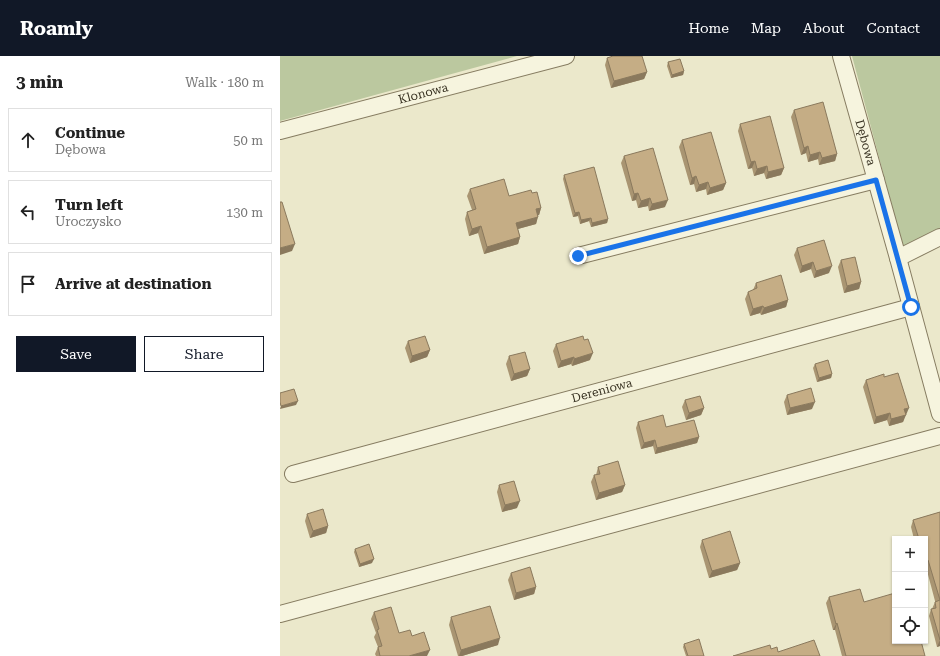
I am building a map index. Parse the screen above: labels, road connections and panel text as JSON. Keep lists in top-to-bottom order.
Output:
{
  "streets": {
    "street": ["Klonowa", "Dębowa", "Dereniowa"]
  },
  "crossings": [
    ["Dębowa", "Dereniowa"]
  ],
  "page": {
    "header": "Roamly",
    "nav": [
      "Home",
      "Map",
      "About",
      "Contact"
    ],
    "heading": ["3 min", "Walk · 180 m"],
    "list": [
      ["Continue", "Dębowa", "50 m"],
      ["Turn left", "Uroczysko", "130 m"],
      "Arrive at destination"
    ],
    "buttons": ["Save", "Share"],
    "map_buttons": ["+", "−"]
  }
}
